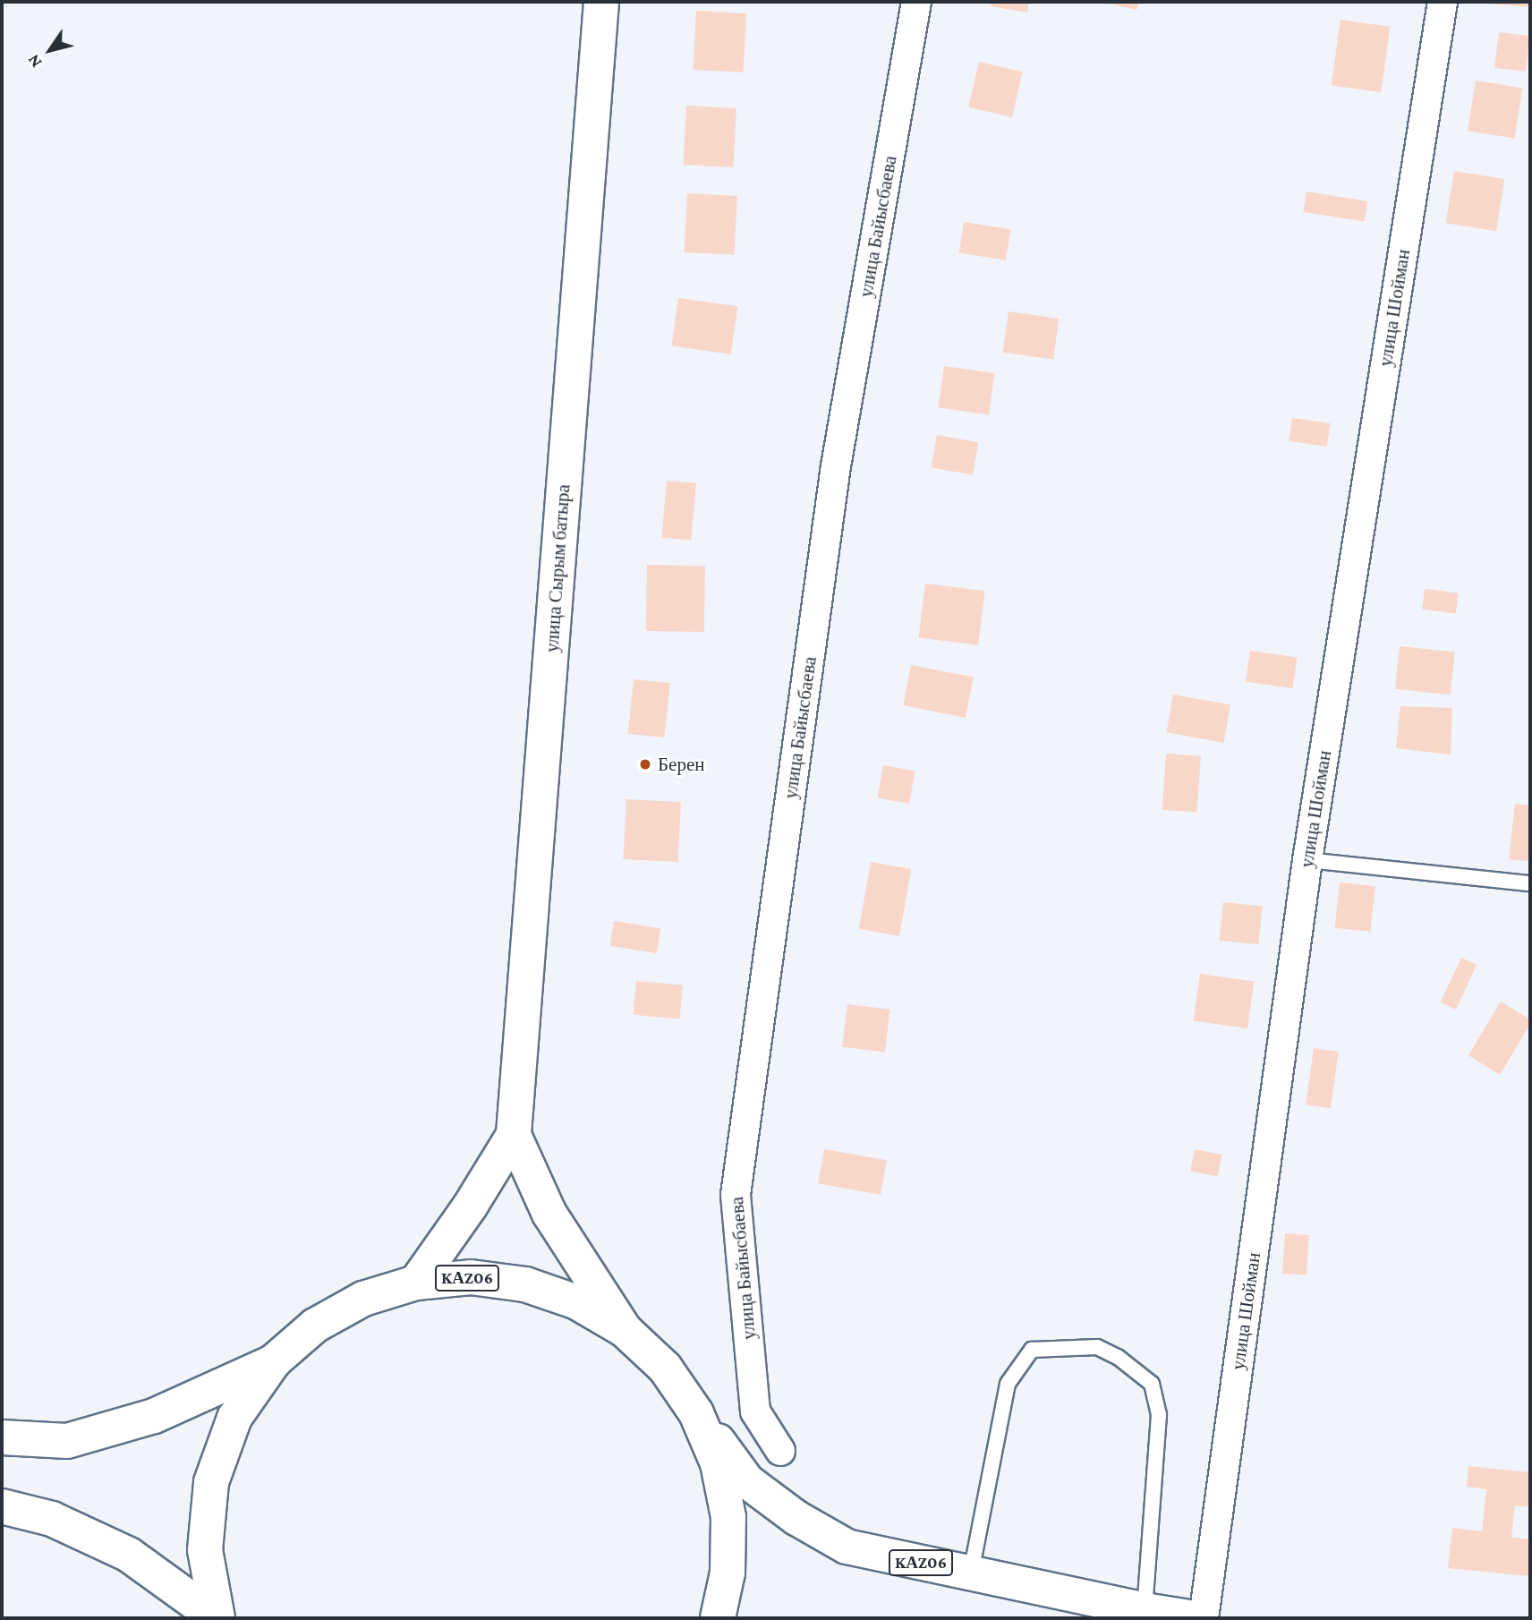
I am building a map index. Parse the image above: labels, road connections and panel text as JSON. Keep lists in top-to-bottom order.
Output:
{
  "streets": {
    "main road": ["улица Сырым батыра", "KАZ06"],
    "street": ["улица Байысбаева", "улица Шойман"]
  },
  "crossings": [
    ["улица Сырым батыра", "KАZ06"]
  ],
  "places": ["Берен"],
  "north": "bottom left"
}
